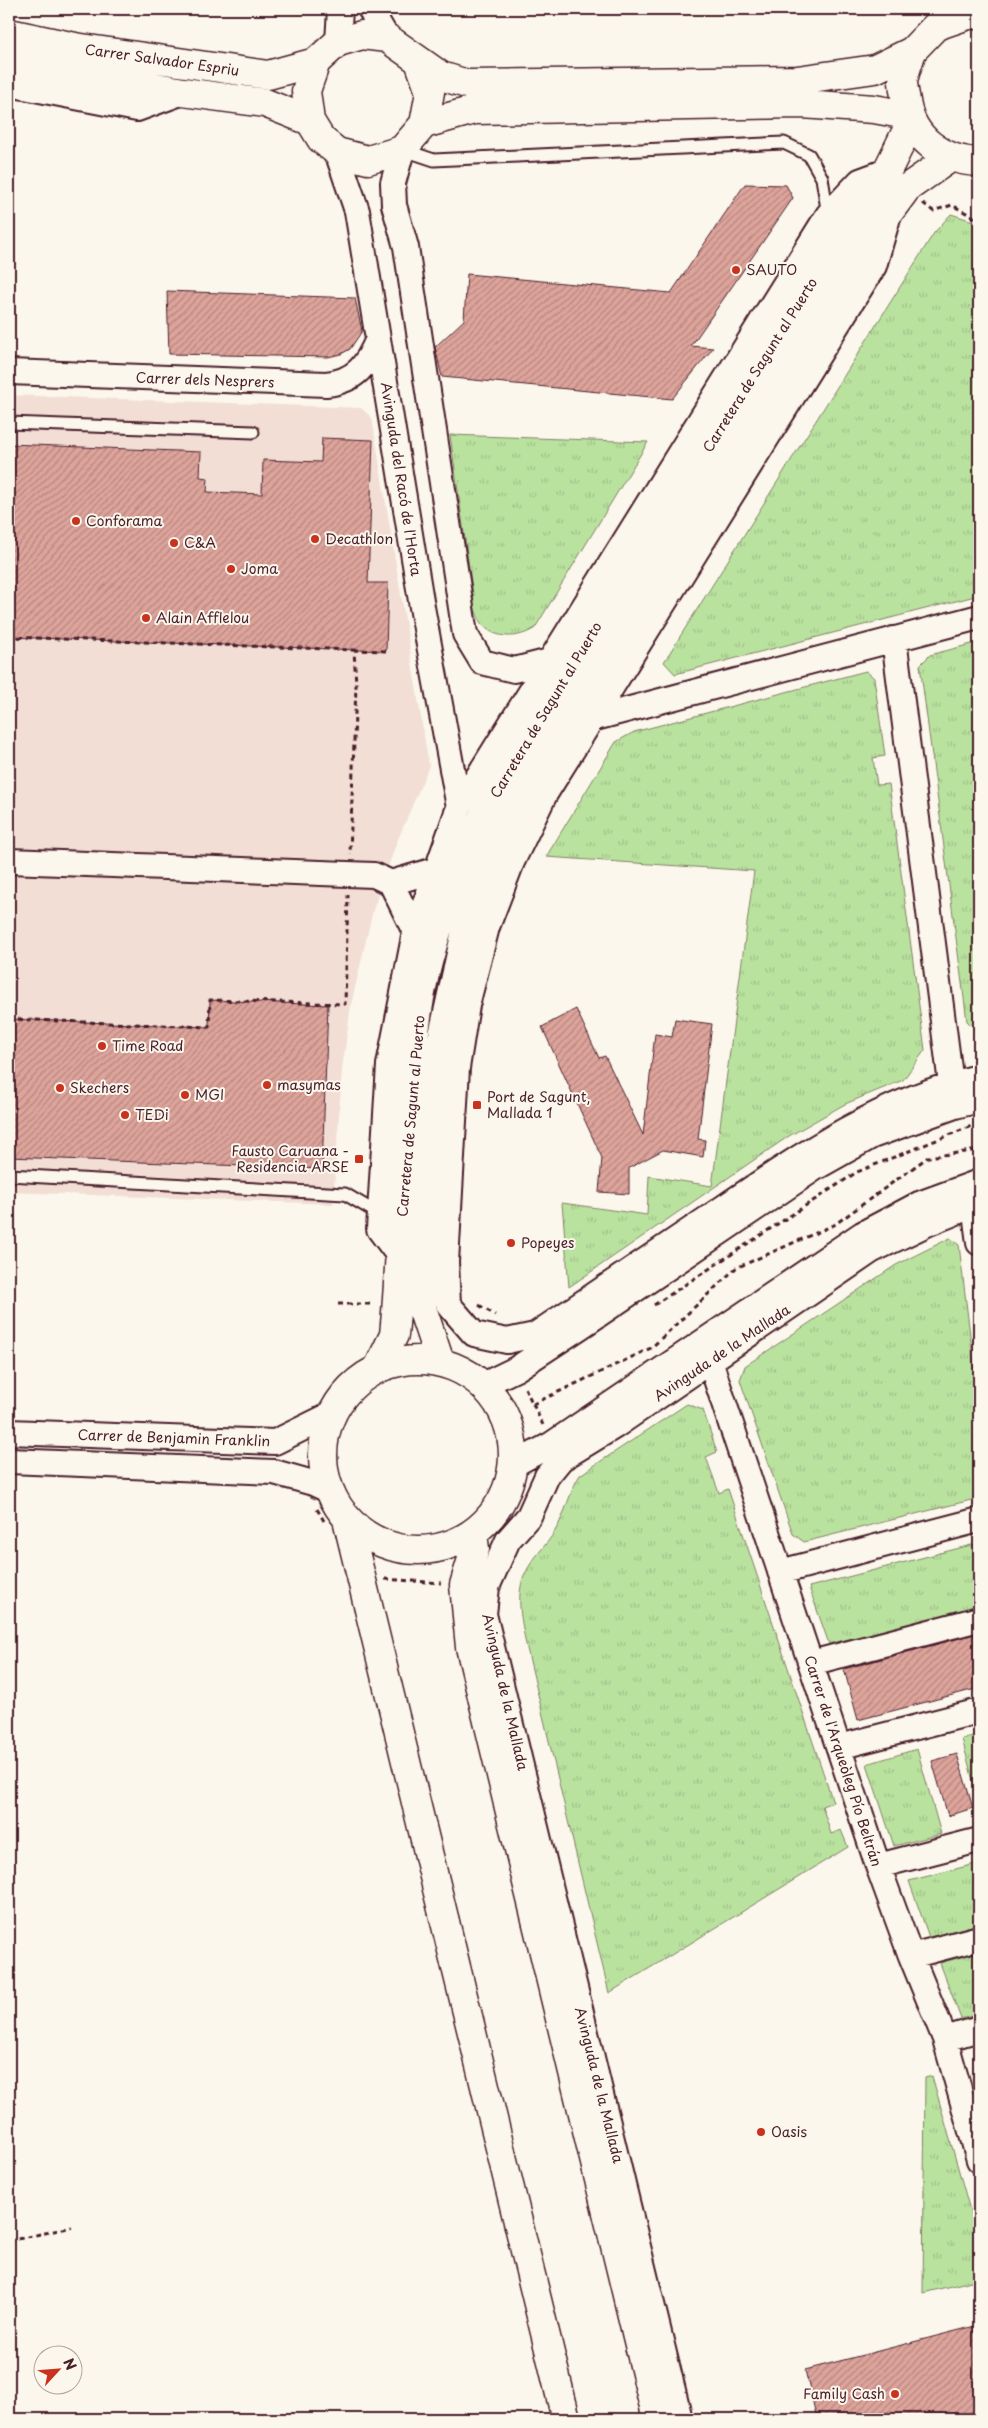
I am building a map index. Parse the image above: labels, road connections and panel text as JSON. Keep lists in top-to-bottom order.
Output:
{
  "streets": {
    "street": [
      "Carrer Salvador Espriu",
      "Carretera de Sagunt al Puerto",
      "Carrer dels Nesprers",
      "Avinguda del Racó de l'Horta",
      "Avinguda de la Mallada",
      "Carrer de Benjamin Franklin",
      "Carrer de l'Arqueòleg Pío Beltrán"
    ]
  },
  "crossings": [
    ["Carrer Salvador Espriu", "Avinguda del Racó de l'Horta"],
    ["Carrer dels Nesprers", "Avinguda del Racó de l'Horta"],
    ["Avinguda de la Mallada", "Carrer de l'Arqueòleg Pío Beltrán"]
  ],
  "places": {
    "other": [
      "SAUTO",
      "Conforama",
      "Decathlon",
      "C&A",
      "Joma",
      "Alain Afflelou",
      "Time Road",
      "masymas",
      "Skechers",
      "MGI",
      "TEDi",
      "Popeyes",
      "Oasis",
      "Family Cash"
    ],
    "transit": ["Port de Sagunt, Mallada 1", "Fausto Caruana - Residencia ARSE"]
  },
  "north": "top right"
}
